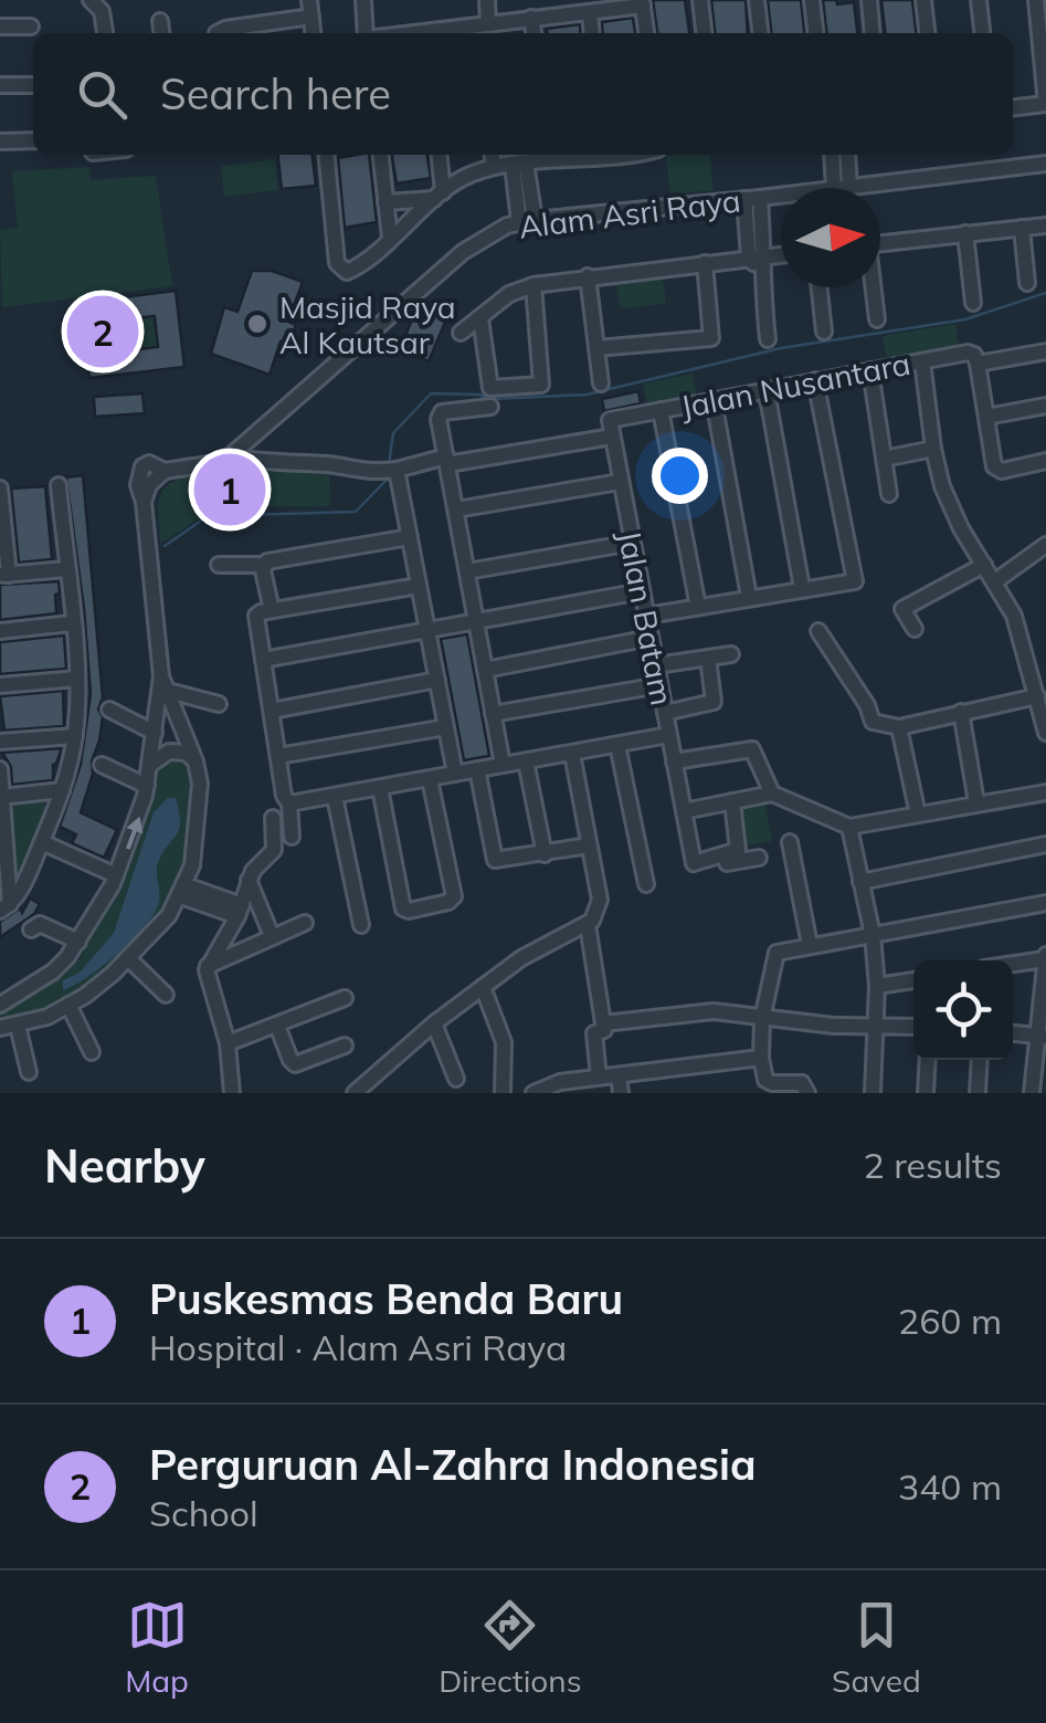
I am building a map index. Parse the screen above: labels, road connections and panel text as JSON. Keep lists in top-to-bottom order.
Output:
{
  "streets": {
    "street": ["Alam Asri Raya", "Jalan Nusantara", "Jalan Batam"]
  },
  "crossings": [
    ["Alam Asri Raya", "Jalan Nusantara"],
    ["Jalan Nusantara", "Jalan Batam"]
  ],
  "places": ["Masjid Raya Al Kautsar"],
  "north": "right",
  "page": {
    "search": "Search here",
    "pins": ["2", "1"],
    "heading": ["Nearby", "2 results"],
    "list": [
      {
        "mark": "1",
        "name": "Puskesmas Benda Baru",
        "note": "Hospital · Alam Asri Raya",
        "value": "260 m"
      },
      {
        "mark": "2",
        "name": "Perguruan Al-Zahra Indonesia",
        "note": "School",
        "value": "340 m"
      }
    ],
    "nav": ["Map", "Directions", "Saved"]
  }
}
